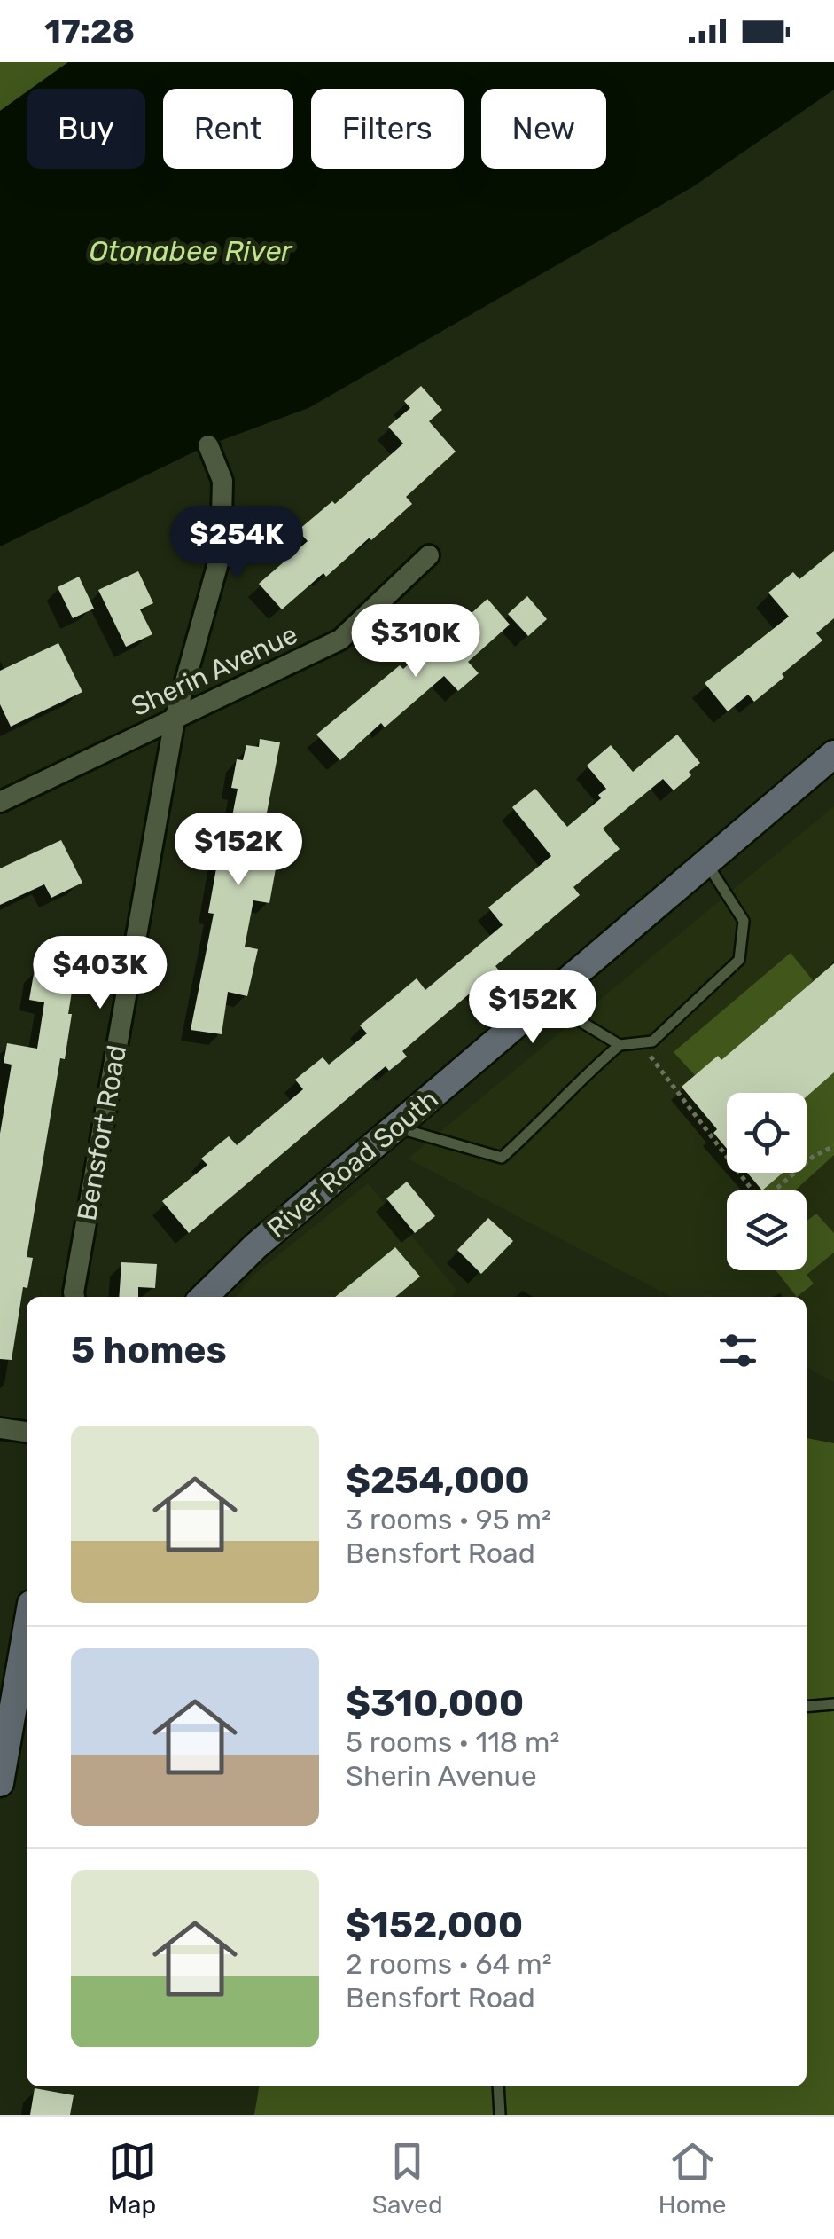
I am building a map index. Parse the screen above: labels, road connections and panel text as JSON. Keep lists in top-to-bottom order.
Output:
{
  "streets": {
    "street": ["Sherin Avenue", "Bensfort Road", "River Road South"]
  },
  "crossings": [
    ["Sherin Avenue", "Bensfort Road"]
  ],
  "water": ["Otonabee River"],
  "page": {
    "status": "17:28",
    "chip": [
      "Buy",
      "Rent",
      "Filters",
      "New"
    ],
    "price": [
      "$254K",
      "$310K",
      "$152K",
      "$403K",
      "$152K"
    ],
    "heading": "5 homes",
    "list": [
      {
        "name": "$254,000",
        "note": "3 rooms · 95 m² · Bensfort Road"
      },
      {
        "name": "$310,000",
        "note": "5 rooms · 118 m² · Sherin Avenue"
      },
      {
        "name": "$152,000",
        "note": "2 rooms · 64 m² · Bensfort Road"
      }
    ],
    "tabs": ["Map", "Saved", "Home"]
  }
}
